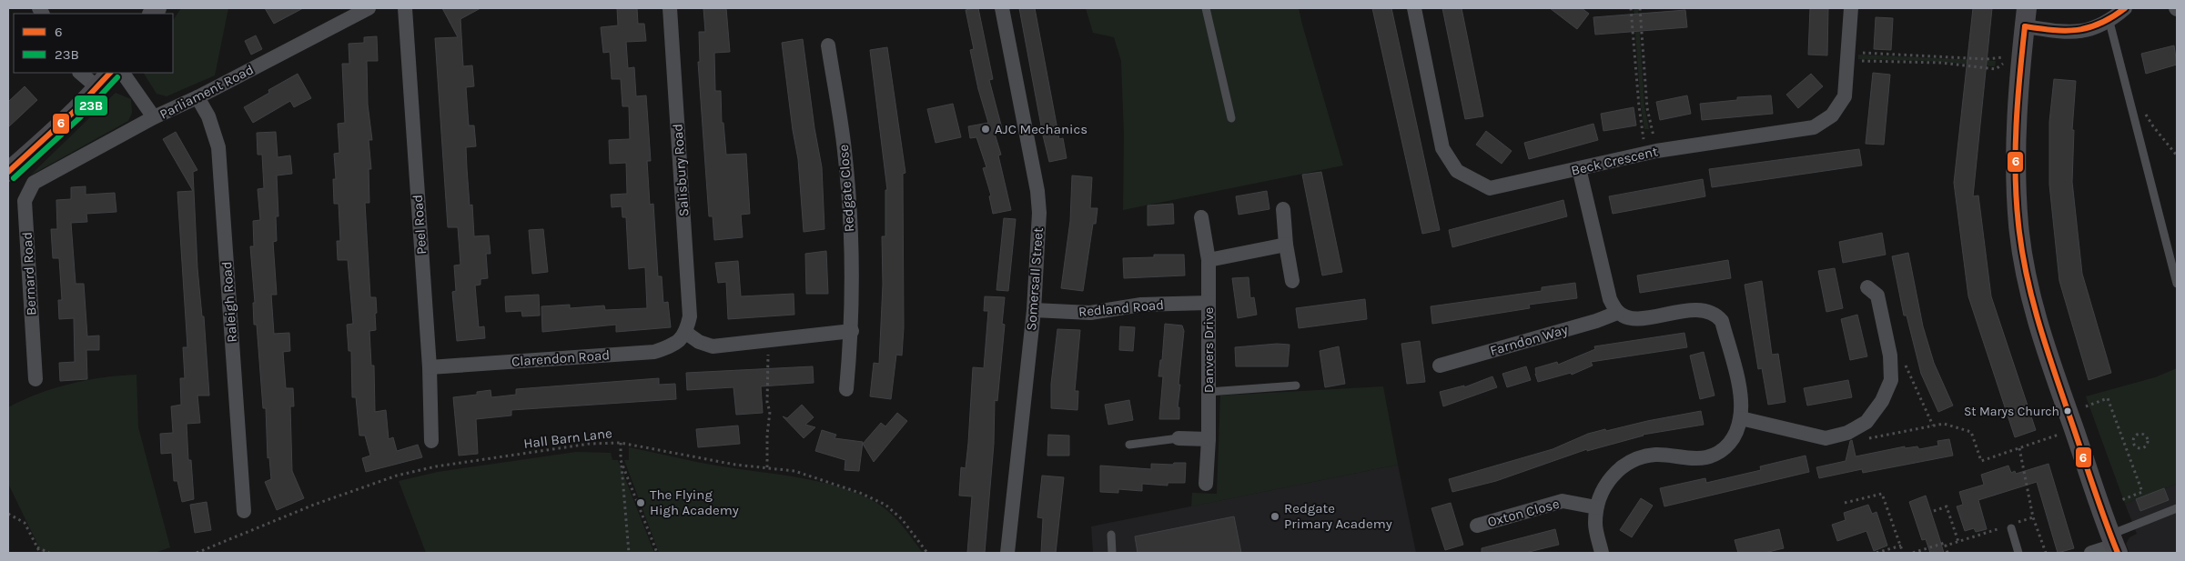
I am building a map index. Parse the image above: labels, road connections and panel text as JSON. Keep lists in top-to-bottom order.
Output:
{
  "streets": {
    "street": [
      "Parliament Road",
      "Beck Crescent",
      "Salisbury Road",
      "Redgate Close",
      "Peel Road",
      "Bernard Road",
      "Somersall Street",
      "Raleigh Road",
      "Redland Road",
      "Farndon Way",
      "Danvers Drive",
      "Clarendon Road",
      "Oxton Close"
    ],
    "path": ["Hall Barn Lane"]
  },
  "crossings": [
    ["Parliament Road", "Bernard Road"],
    ["Parliament Road", "Raleigh Road"],
    ["Salisbury Road", "Clarendon Road"],
    ["Peel Road", "Clarendon Road"],
    ["Somersall Street", "Redland Road"],
    ["Redland Road", "Danvers Drive"]
  ],
  "places": [
    "AJC Mechanics",
    "St Marys Church",
    "The Flying High Academy",
    "Redgate Primary Academy"
  ],
  "lines": ["transit line 6", "transit line 23B"],
  "legend": ["6", "23B"]
}
